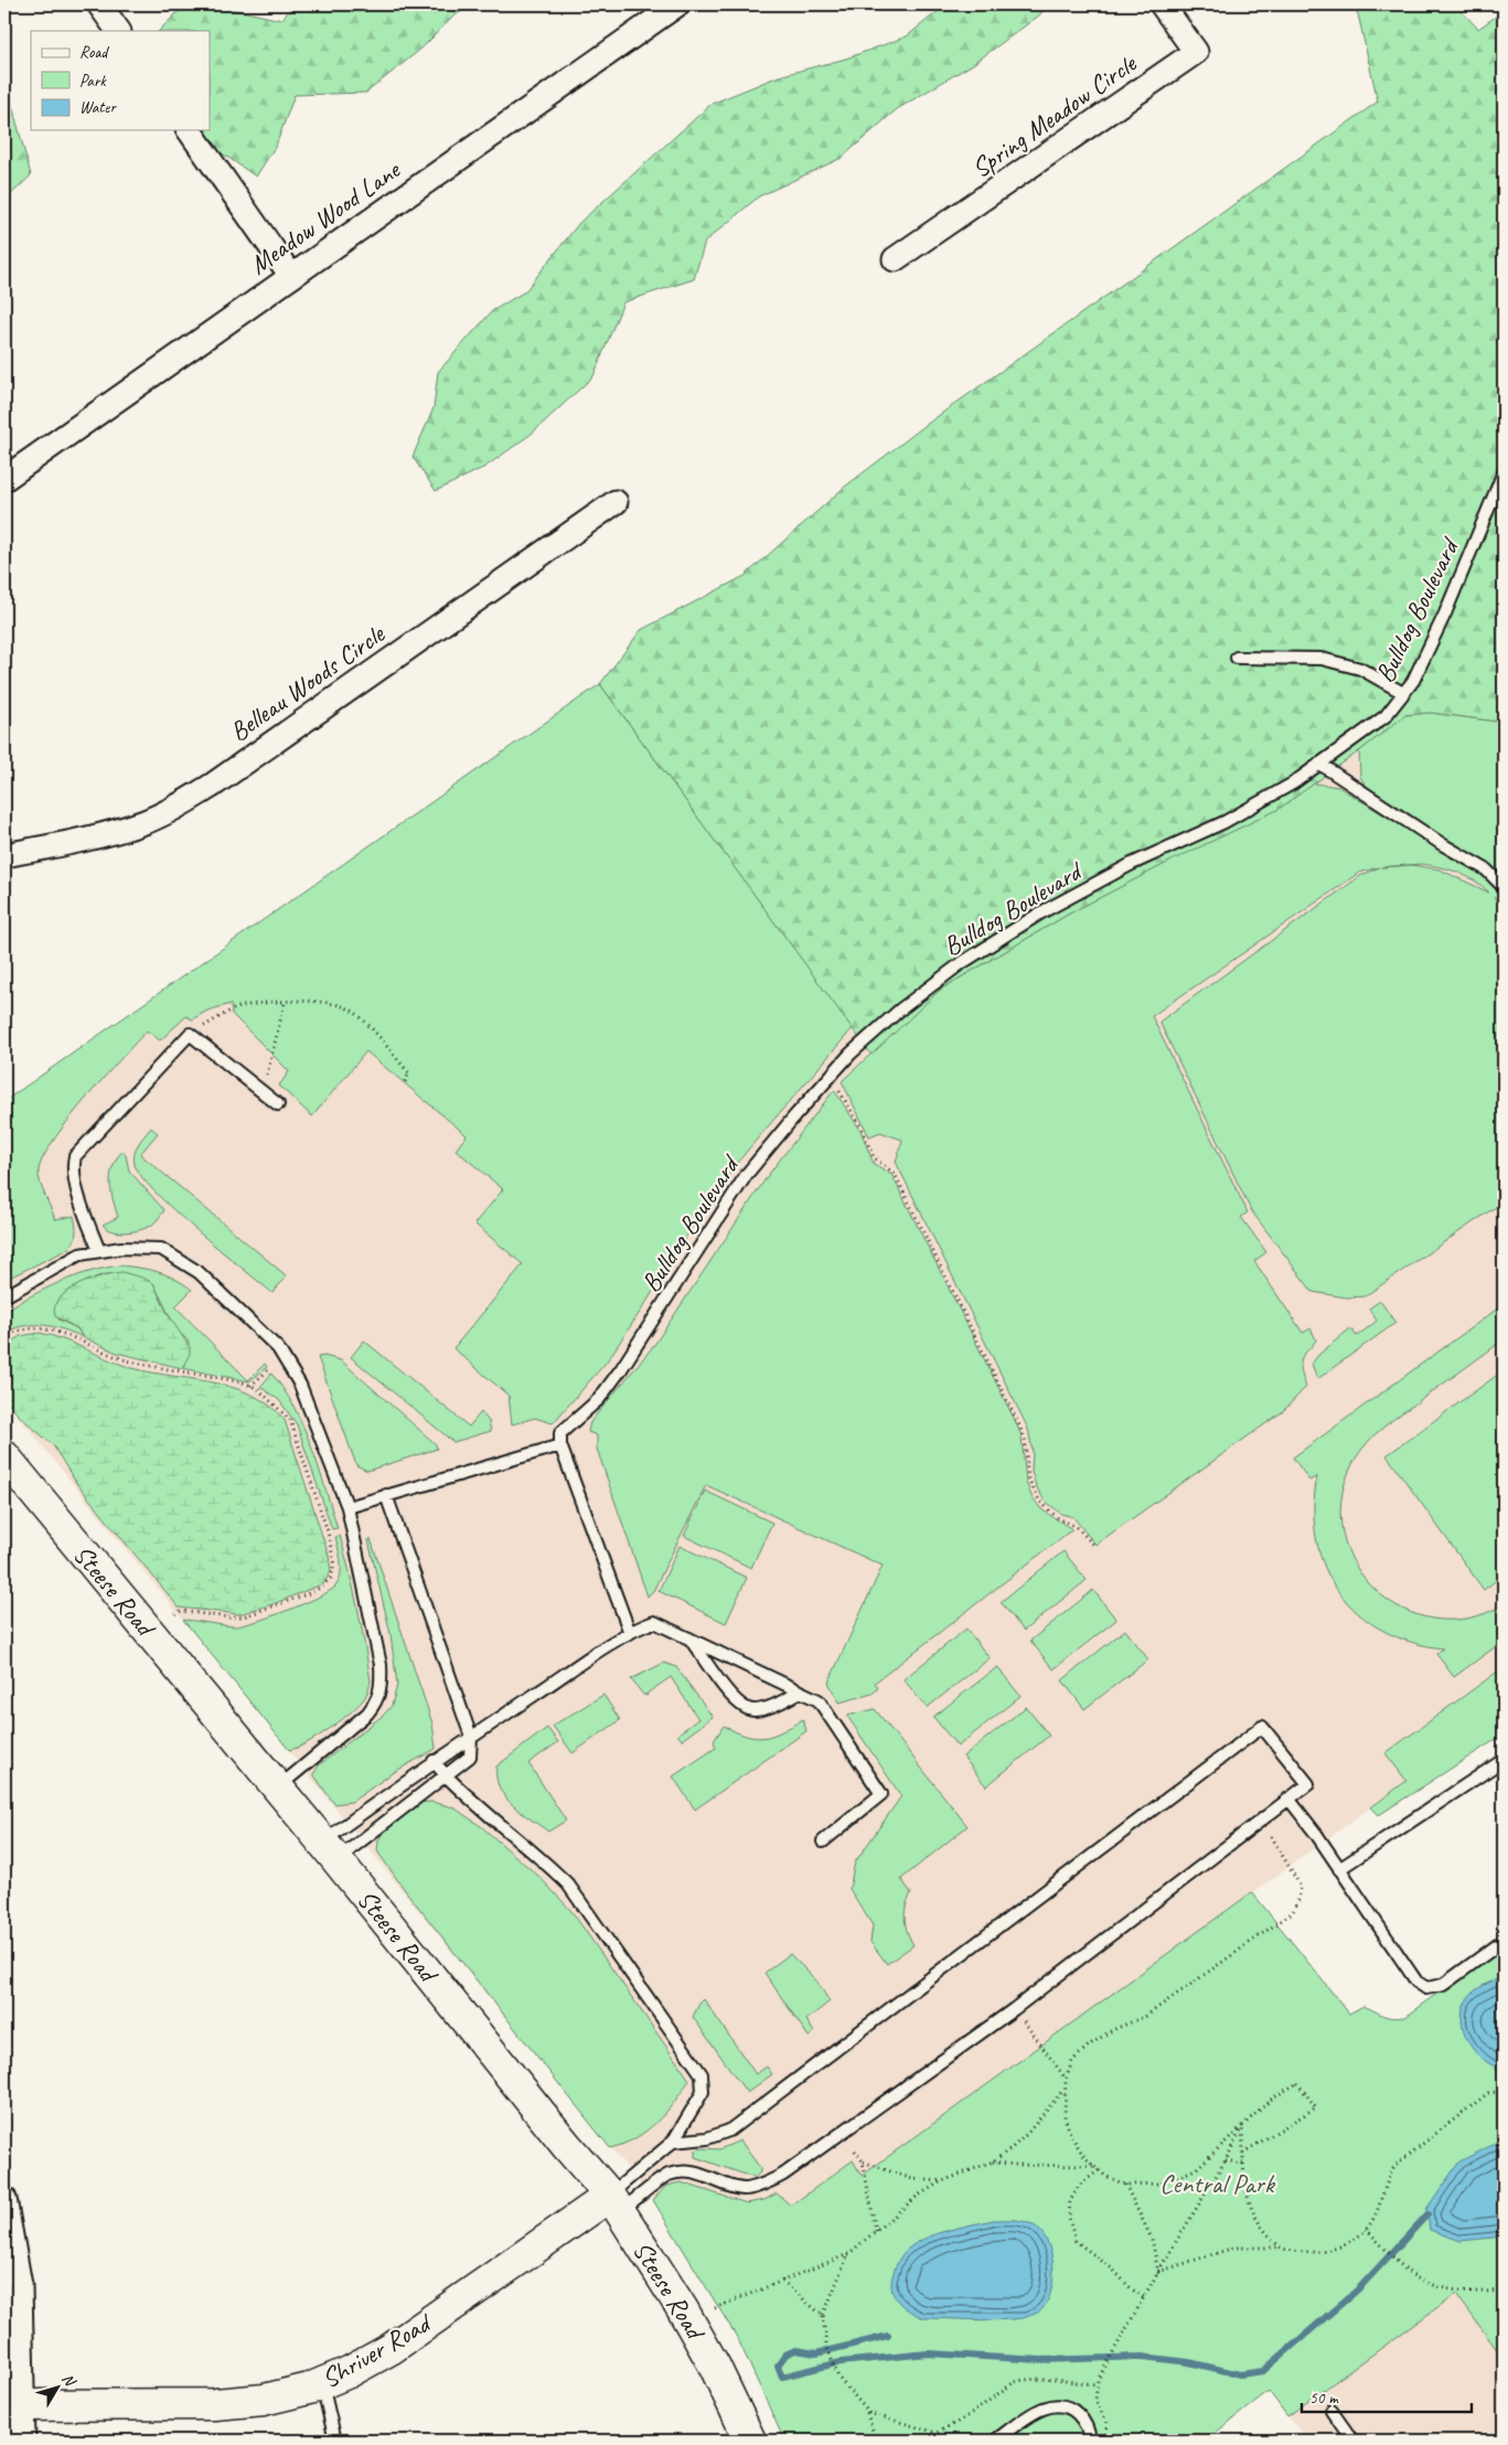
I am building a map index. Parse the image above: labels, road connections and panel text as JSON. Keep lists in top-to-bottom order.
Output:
{
  "streets": {
    "street": [
      "Spring Meadow Circle",
      "Meadow Wood Lane",
      "Belleau Woods Circle",
      "Steese Road",
      "Shriver Road"
    ],
    "lane": ["Bulldog Boulevard"]
  },
  "crossings": [
    ["Steese Road", "Shriver Road"]
  ],
  "parks": ["Central Park"],
  "legend": ["Road", "Park", "Water"],
  "scale_bar": "50 m",
  "north": "top right"
}
